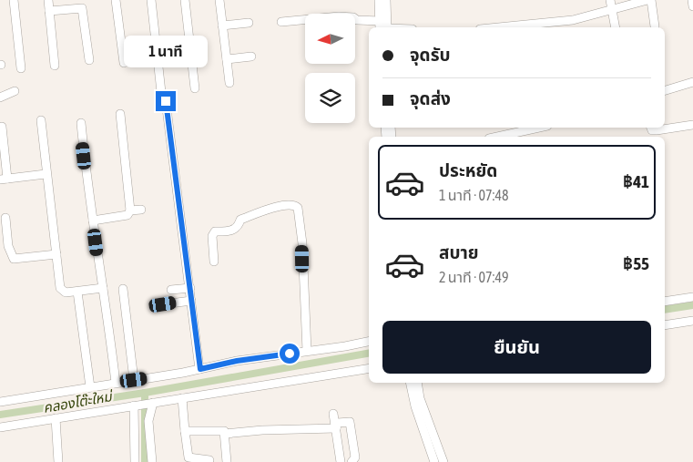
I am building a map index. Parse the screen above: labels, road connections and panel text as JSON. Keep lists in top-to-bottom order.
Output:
{
  "water": ["คลองโต๊ะใหม่"],
  "north": "left",
  "page": {
    "banner": ["จุดรับ", "จุดส่ง"],
    "bubble": "1 นาที",
    "list": [
      {
        "name": "ประหยัด",
        "note": "1 นาที · 07:48",
        "value": "฿41"
      },
      {
        "name": "สบาย",
        "note": "2 นาที · 07:49",
        "value": "฿55"
      }
    ],
    "buttons": "ยืนยัน"
  }
}
